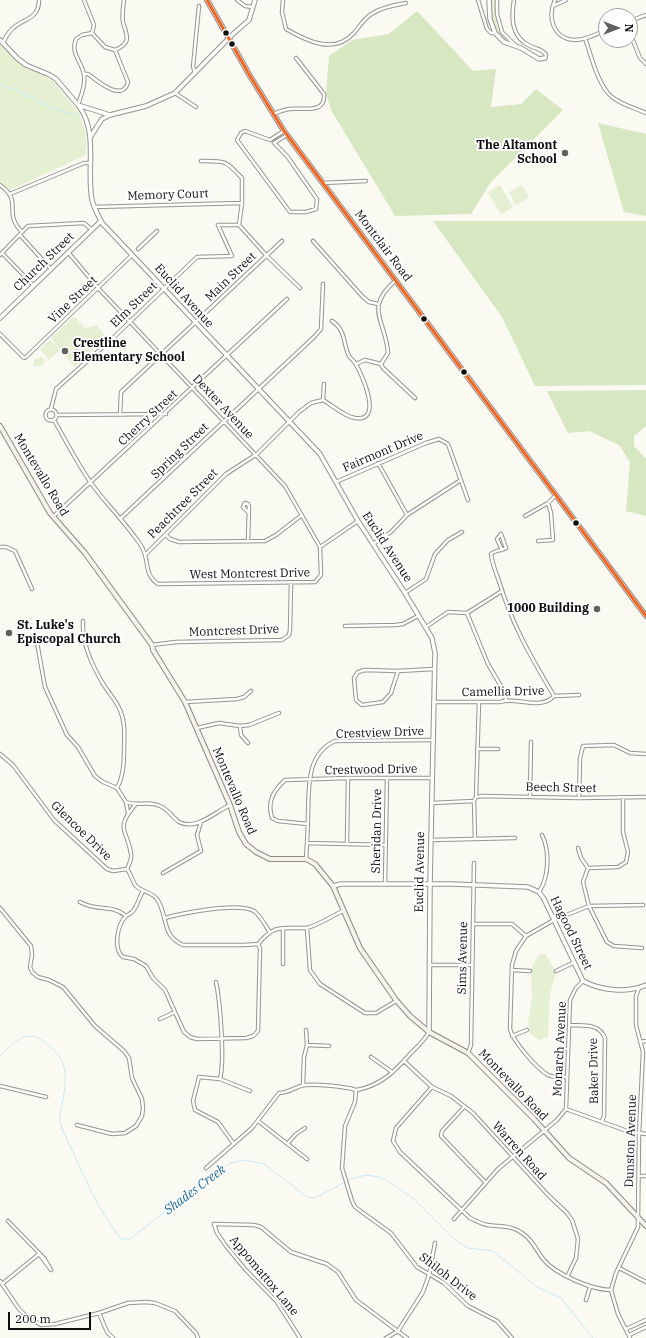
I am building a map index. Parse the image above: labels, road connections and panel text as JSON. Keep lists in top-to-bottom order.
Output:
{
  "streets": {
    "main road": ["Montclair Road", "Montevallo Road"],
    "street": [
      "Memory Court",
      "Church Street",
      "Main Street",
      "Euclid Avenue",
      "Vine Street",
      "Elm Street",
      "Dexter Avenue",
      "Cherry Street",
      "Spring Street",
      "Fairmont Drive",
      "Peachtree Street",
      "West Montcrest Drive",
      "Montcrest Drive",
      "Camellia Drive",
      "Crestview Drive",
      "Crestwood Drive",
      "Beech Street",
      "Glencoe Drive",
      "Sheridan Drive",
      "Hagood Street",
      "Sims Avenue",
      "Monarch Avenue",
      "Baker Drive",
      "Dunston Avenue",
      "Warren Road",
      "Appomattox Lane",
      "Shiloh Drive"
    ]
  },
  "crossings": [
    ["Memory Court", "Euclid Avenue"],
    ["Church Street", "Euclid Avenue"],
    ["Church Street", "Dexter Avenue"],
    ["Main Street", "Euclid Avenue"],
    ["Main Street", "Dexter Avenue"],
    ["Euclid Avenue", "Vine Street"],
    ["Euclid Avenue", "Elm Street"],
    ["Euclid Avenue", "Cherry Street"],
    ["Euclid Avenue", "Spring Street"],
    ["Euclid Avenue", "Fairmont Drive"],
    ["Euclid Avenue", "Montevallo Road"],
    ["Euclid Avenue", "Peachtree Street"],
    ["Euclid Avenue", "Camellia Drive"],
    ["Euclid Avenue", "Crestview Drive"],
    ["Euclid Avenue", "Crestwood Drive"],
    ["Euclid Avenue", "Hagood Street"],
    ["Vine Street", "Dexter Avenue"],
    ["Elm Street", "Dexter Avenue"],
    ["Dexter Avenue", "Cherry Street"],
    ["Dexter Avenue", "Spring Street"],
    ["Dexter Avenue", "Peachtree Street"],
    ["Dexter Avenue", "West Montcrest Drive"],
    ["Cherry Street", "Montevallo Road"],
    ["Montevallo Road", "Montcrest Drive"],
    ["Montevallo Road", "Crestview Drive"],
    ["Montevallo Road", "Hagood Street"],
    ["Montevallo Road", "Sims Avenue"],
    ["Montevallo Road", "Monarch Avenue"],
    ["Montevallo Road", "Dunston Avenue"],
    ["Peachtree Street", "West Montcrest Drive"],
    ["West Montcrest Drive", "Montcrest Drive"],
    ["Crestview Drive", "Crestwood Drive"],
    ["Crestwood Drive", "Sheridan Drive"],
    ["Sheridan Drive", "Hagood Street"],
    ["Hagood Street", "Sims Avenue"],
    ["Hagood Street", "Monarch Avenue"],
    ["Hagood Street", "Dunston Avenue"],
    ["Monarch Avenue", "Baker Drive"],
    ["Monarch Avenue", "Warren Road"]
  ],
  "water": ["Shades Creek"],
  "places": [
    "The Altamont School",
    "Crestline Elementary School",
    "1000 Building",
    "St. Luke's Episcopal Church"
  ],
  "scale_bar": "200 m",
  "north": "right"
}
